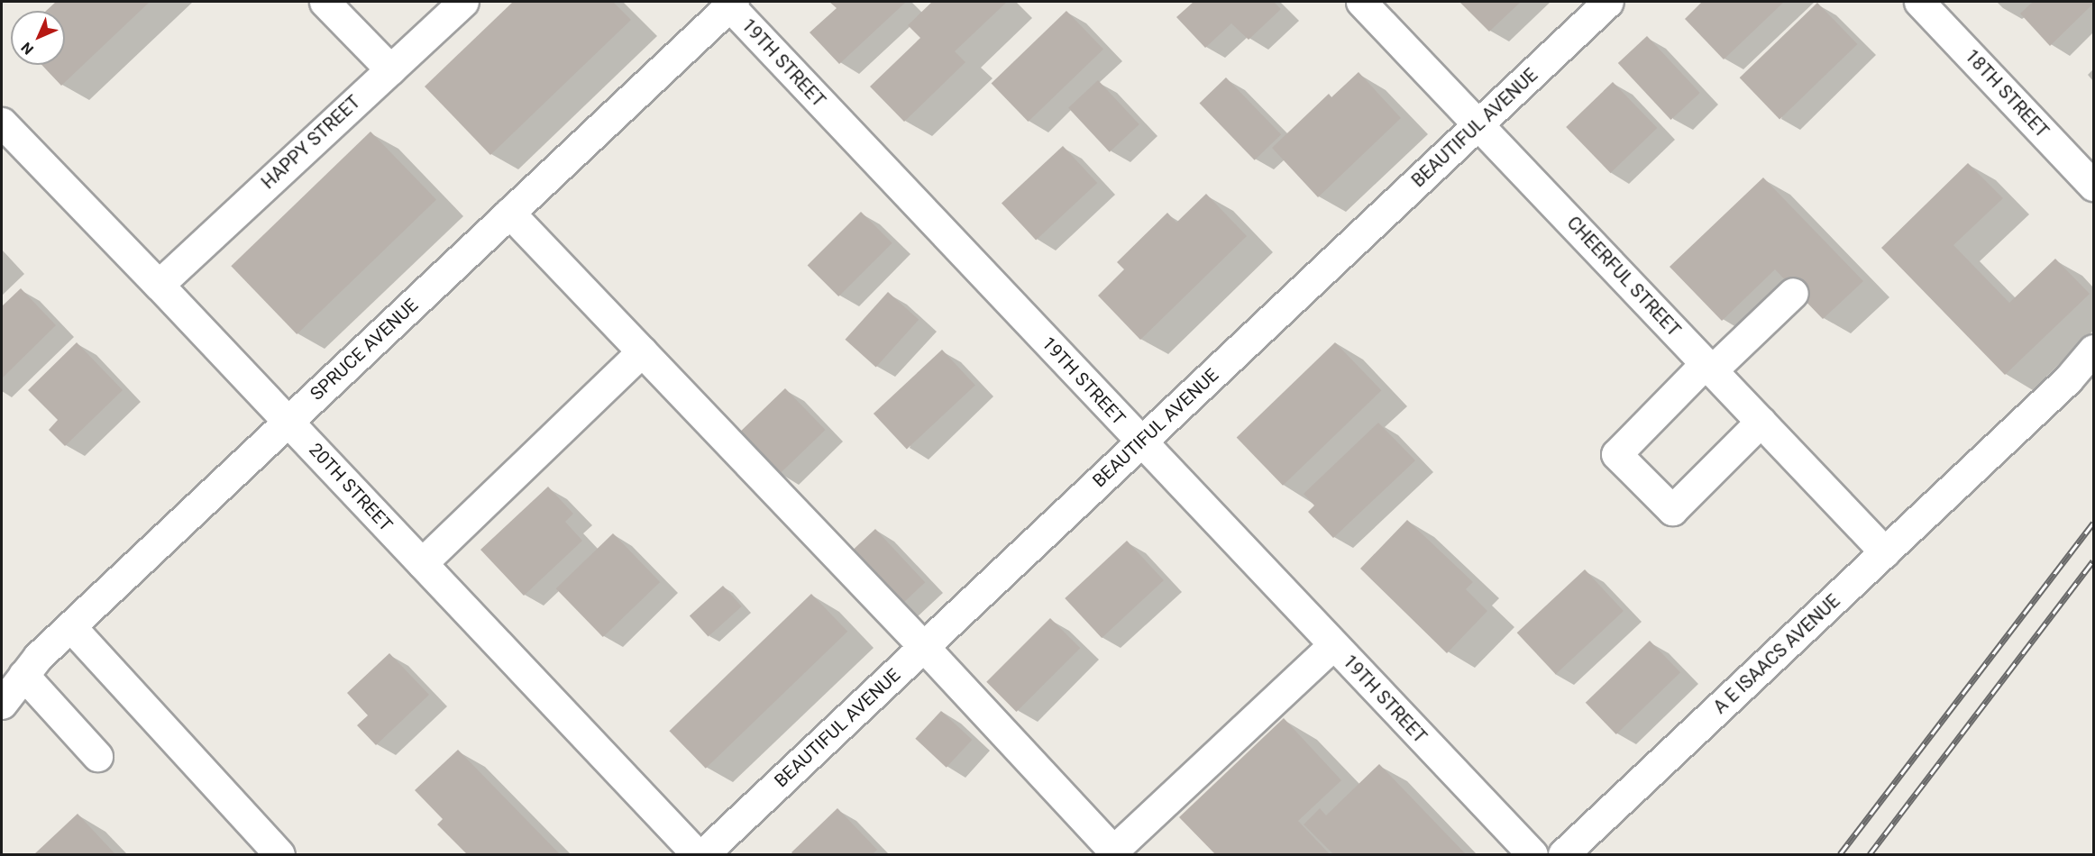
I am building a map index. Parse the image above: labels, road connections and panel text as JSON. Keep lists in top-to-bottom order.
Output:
{
  "streets": {
    "street": [
      "19TH STREET",
      "18TH STREET",
      "BEAUTIFUL AVENUE",
      "HAPPY STREET",
      "CHEERFUL STREET",
      "SPRUCE AVENUE",
      "20TH STREET",
      "A E ISAACS AVENUE"
    ]
  },
  "crossings": [
    ["19TH STREET", "BEAUTIFUL AVENUE"],
    ["19TH STREET", "SPRUCE AVENUE"],
    ["BEAUTIFUL AVENUE", "CHEERFUL STREET"],
    ["HAPPY STREET", "20TH STREET"],
    ["CHEERFUL STREET", "A E ISAACS AVENUE"],
    ["SPRUCE AVENUE", "20TH STREET"]
  ],
  "north": "bottom left"
}
